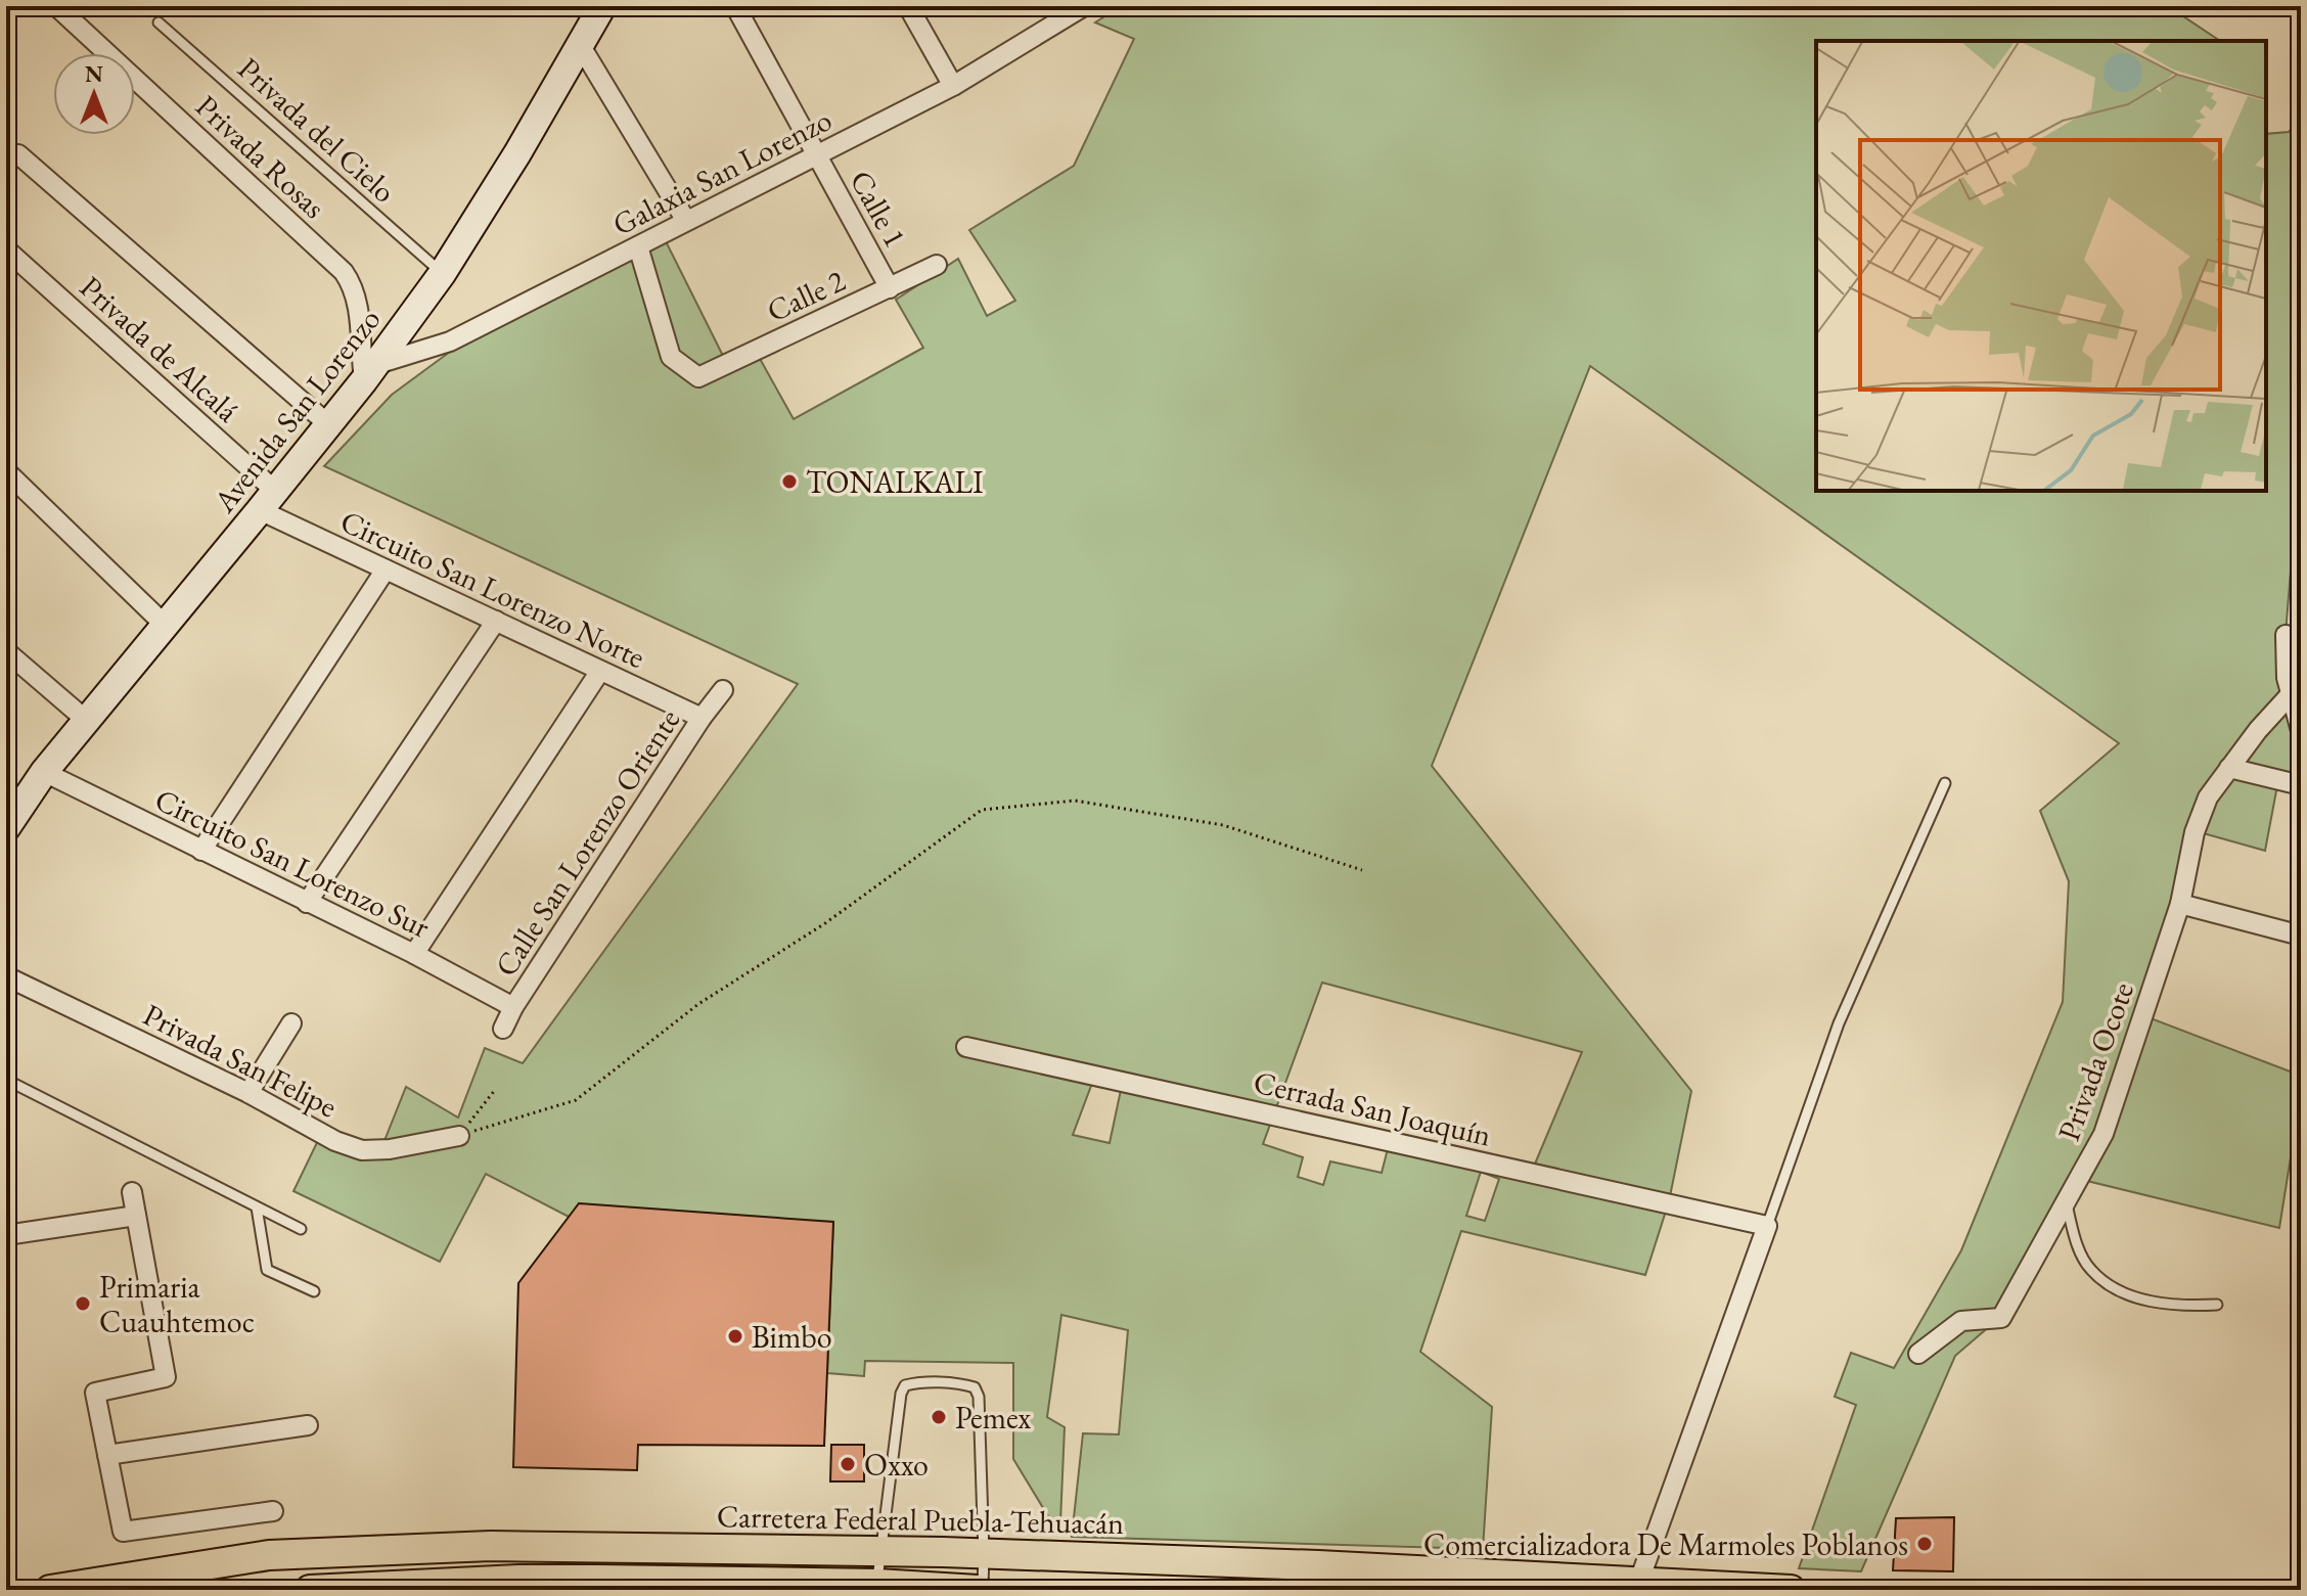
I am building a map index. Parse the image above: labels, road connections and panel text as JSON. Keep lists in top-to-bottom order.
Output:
{
  "streets": {
    "main road": ["Carretera Federal Puebla-Tehuacán"],
    "street": [
      "Privada Rosas",
      "Galaxia San Lorenzo",
      "Calle 1",
      "Calle 2",
      "Privada de Alcalá",
      "Avenida San Lorenzo",
      "Circuito San Lorenzo Norte",
      "Calle San Lorenzo Oriente",
      "Circuito San Lorenzo Sur",
      "Privada San Felipe",
      "Privada Ocote",
      "Cerrada San Joaquín"
    ],
    "lane": ["Privada del Cielo"]
  },
  "crossings": [
    ["Privada del Cielo", "Avenida San Lorenzo"],
    ["Privada Rosas", "Galaxia San Lorenzo"],
    ["Privada Rosas", "Avenida San Lorenzo"],
    ["Galaxia San Lorenzo", "Calle 1"],
    ["Galaxia San Lorenzo", "Calle 2"],
    ["Galaxia San Lorenzo", "Avenida San Lorenzo"],
    ["Calle 1", "Calle 2"],
    ["Privada de Alcalá", "Avenida San Lorenzo"],
    ["Privada de Alcalá", "Circuito San Lorenzo Norte"],
    ["Avenida San Lorenzo", "Circuito San Lorenzo Norte"],
    ["Avenida San Lorenzo", "Circuito San Lorenzo Sur"],
    ["Circuito San Lorenzo Norte", "Calle San Lorenzo Oriente"],
    ["Calle San Lorenzo Oriente", "Circuito San Lorenzo Sur"]
  ],
  "places": [
    "TONALKALI",
    "Primaria Cuauhtemoc",
    "Bimbo",
    "Pemex",
    "Oxxo",
    "Comercializadora De Marmoles Poblanos"
  ],
  "north": "top"
}
